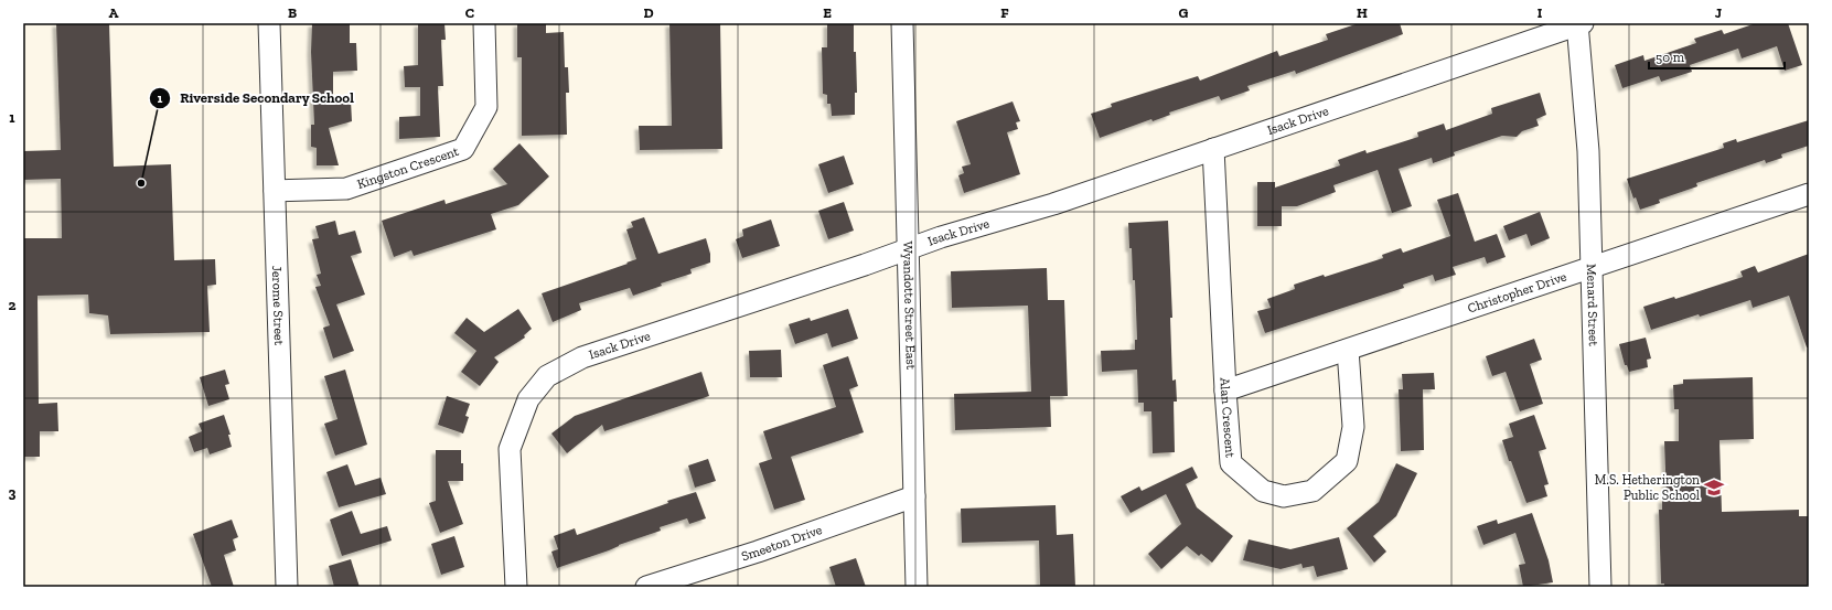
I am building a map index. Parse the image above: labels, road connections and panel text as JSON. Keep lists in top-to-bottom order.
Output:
{
  "streets": {
    "street": [
      "Isack Drive",
      "Kingston Crescent",
      "Christopher Drive",
      "Menard Street",
      "Jerome Street",
      "Wyandotte Street East",
      "Alan Crescent",
      "Smeeton Drive"
    ]
  },
  "crossings": [
    ["Isack Drive", "Menard Street"],
    ["Isack Drive", "Wyandotte Street East"],
    ["Isack Drive", "Alan Crescent"],
    ["Kingston Crescent", "Jerome Street"],
    ["Christopher Drive", "Menard Street"],
    ["Christopher Drive", "Alan Crescent"],
    ["Wyandotte Street East", "Smeeton Drive"]
  ],
  "places": {
    "other": ["Riverside Secondary School"],
    "school or university": ["M.S. Hetherington Public School"]
  },
  "scale_bar": "50 m",
  "grid": {
    "columns": [
      "A",
      "B",
      "C",
      "D",
      "E",
      "F",
      "G",
      "H",
      "I",
      "J"
    ],
    "rows": ["1", "2", "3"]
  }
}
